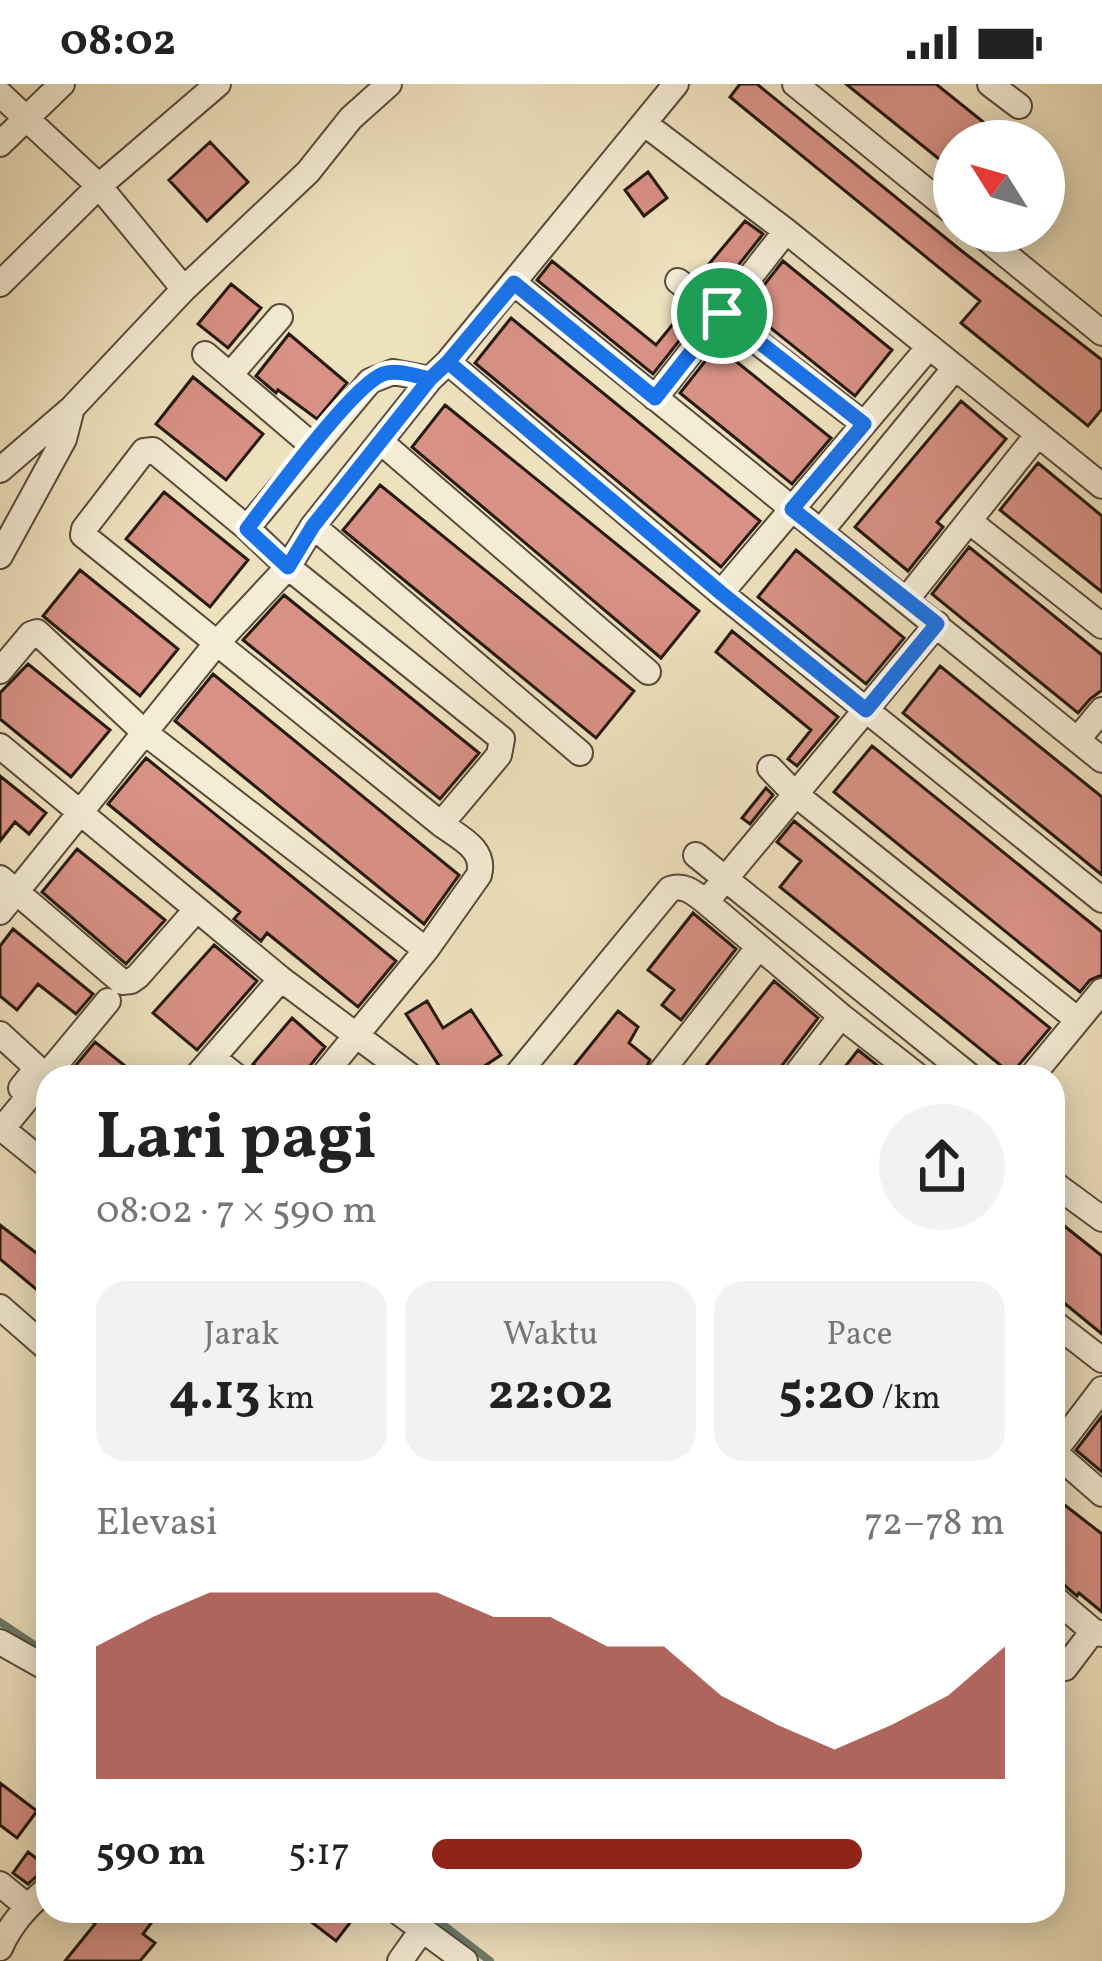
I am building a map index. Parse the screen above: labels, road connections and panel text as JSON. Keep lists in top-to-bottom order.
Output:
{
  "north": "top left",
  "page": {
    "status": "08:02",
    "heading": ["Lari pagi", "08:02 · 7 × 590 m"],
    "stats": [
      ["Jarak", "4.13 km"],
      ["Waktu", "22:02"],
      ["Pace", "5:20 /km"]
    ],
    "chart": ["Elevasi", "72–78 m"],
    "list": [
      {
        "name": "590 m",
        "note": "5:17"
      }
    ]
  }
}
